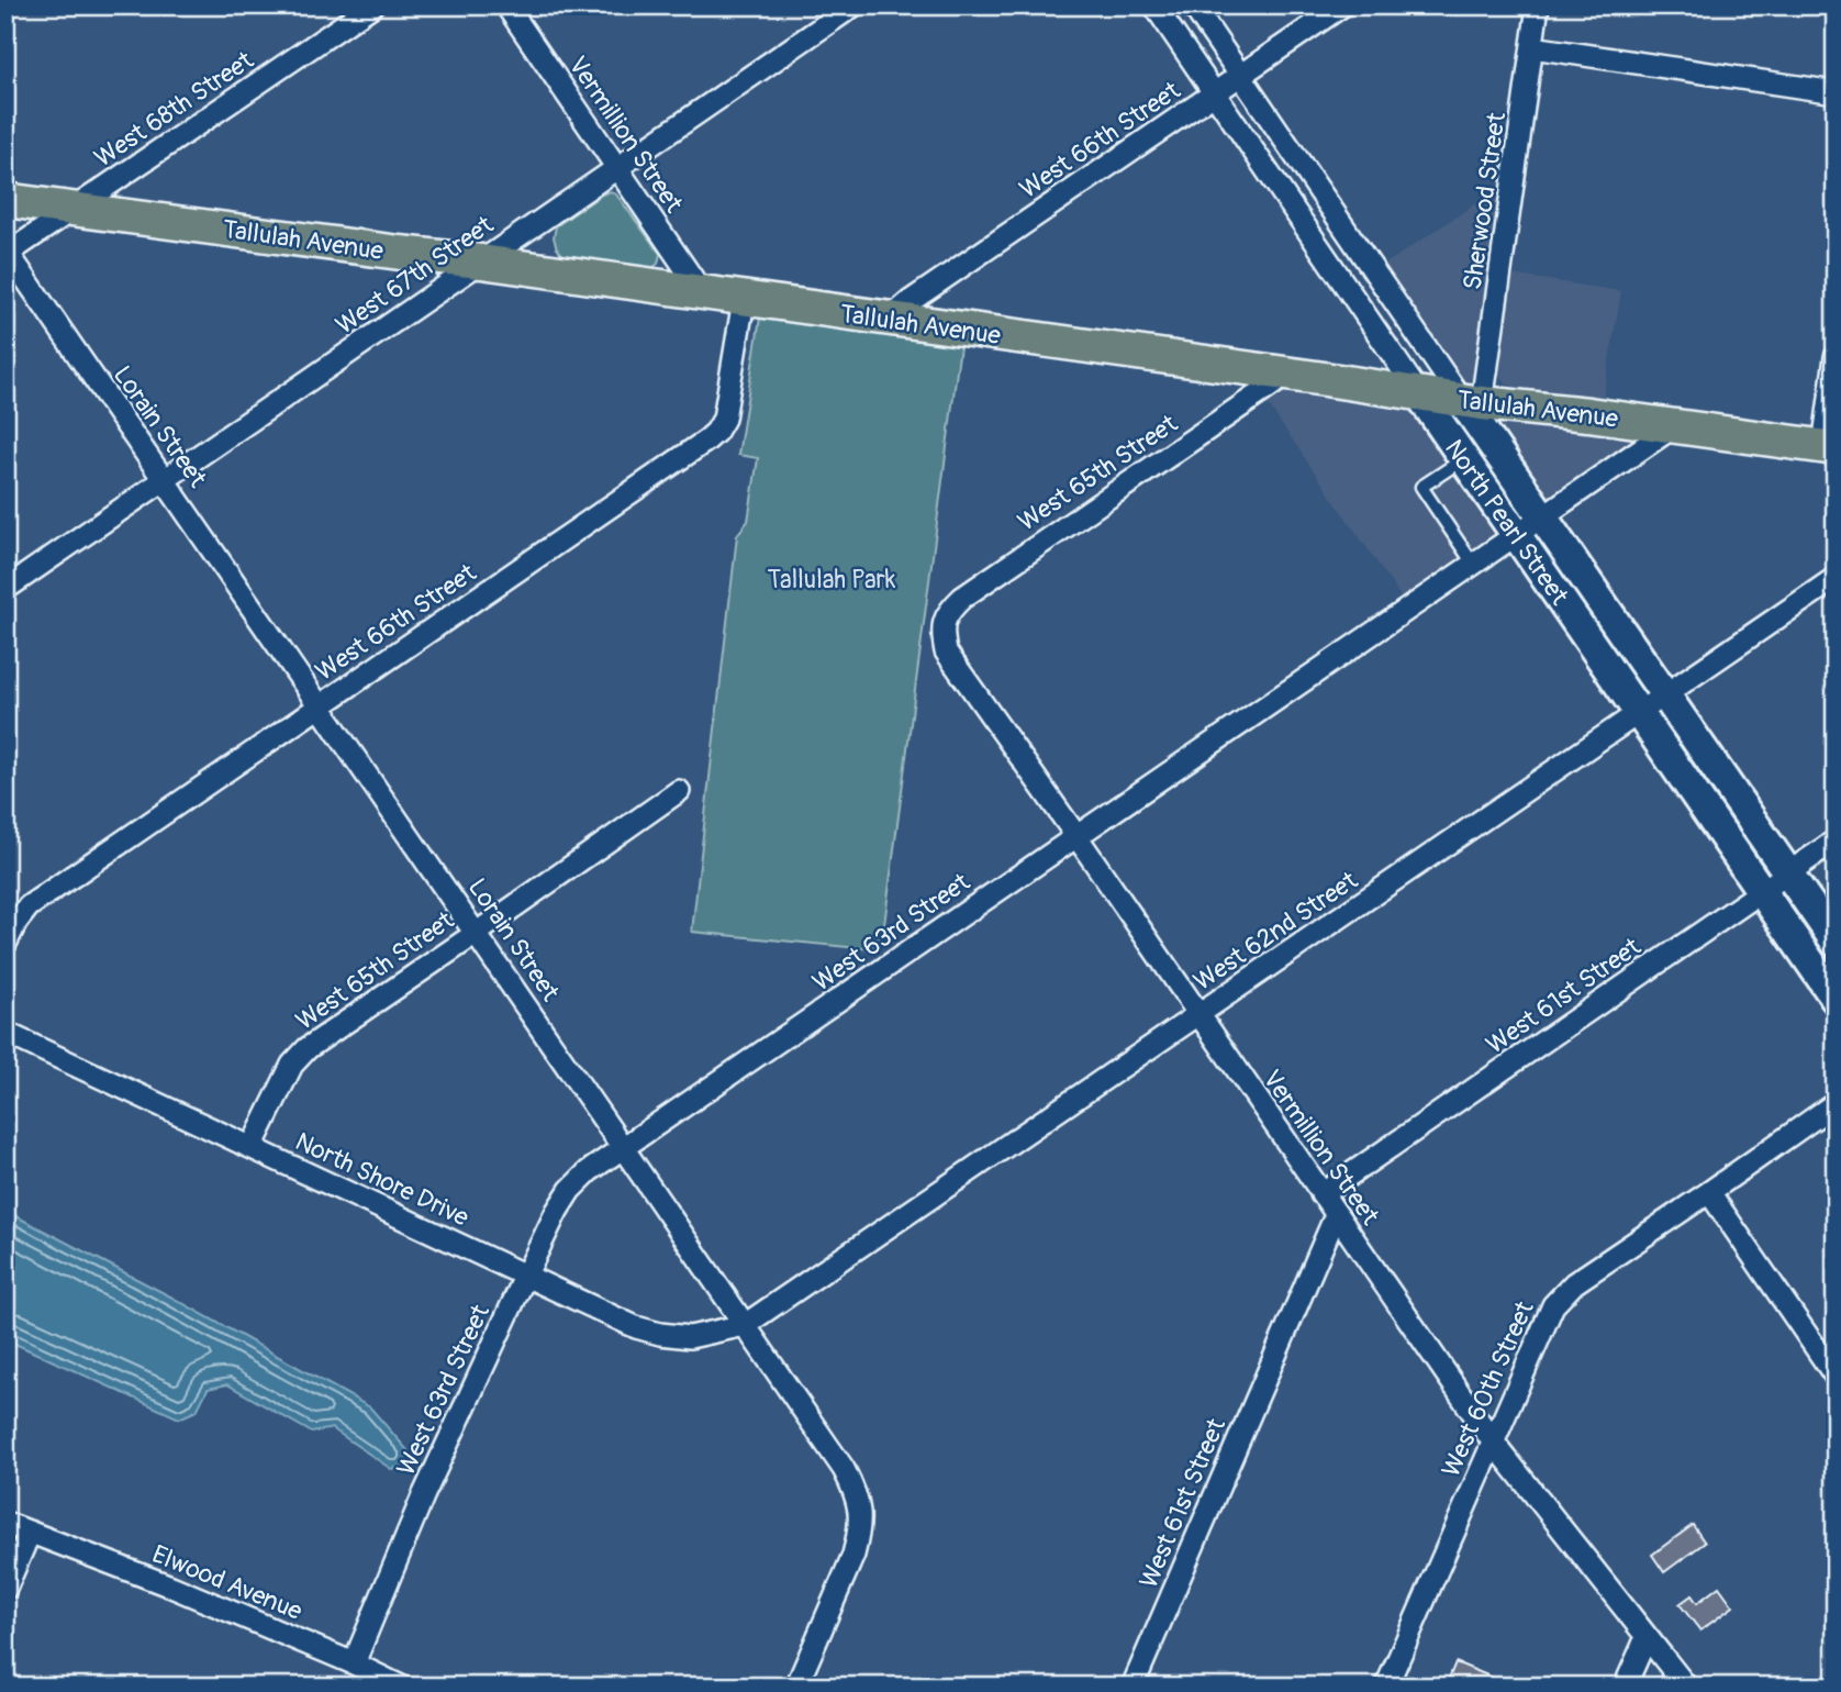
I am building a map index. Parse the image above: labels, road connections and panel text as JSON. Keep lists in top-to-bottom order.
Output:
{
  "streets": {
    "main road": ["Tallulah Avenue"],
    "street": [
      "West 68th Street",
      "Vermillion Street",
      "West 66th Street",
      "Sherwood Street",
      "West 67th Street",
      "Lorain Street",
      "West 65th Street",
      "North Pearl Street",
      "West 62nd Street",
      "West 63rd Street",
      "West 61st Street",
      "North Shore Drive",
      "West 60th Street",
      "Elwood Avenue"
    ]
  },
  "crossings": [
    ["West 68th Street", "Tallulah Avenue"],
    ["West 68th Street", "Lorain Street"],
    ["Vermillion Street", "Tallulah Avenue"],
    ["Vermillion Street", "West 67th Street"],
    ["Vermillion Street", "West 65th Street"],
    ["Vermillion Street", "West 62nd Street"],
    ["Vermillion Street", "West 63rd Street"],
    ["Vermillion Street", "West 61st Street"],
    ["Vermillion Street", "West 60th Street"],
    ["West 66th Street", "Tallulah Avenue"],
    ["West 66th Street", "Lorain Street"],
    ["West 66th Street", "North Pearl Street"],
    ["Sherwood Street", "Tallulah Avenue"],
    ["Sherwood Street", "North Pearl Street"],
    ["Tallulah Avenue", "West 67th Street"],
    ["Tallulah Avenue", "West 65th Street"],
    ["Tallulah Avenue", "North Pearl Street"],
    ["Tallulah Avenue", "West 63rd Street"],
    ["West 67th Street", "Lorain Street"],
    ["Lorain Street", "West 65th Street"],
    ["Lorain Street", "West 62nd Street"],
    ["Lorain Street", "West 63rd Street"],
    ["Lorain Street", "North Shore Drive"],
    ["West 65th Street", "North Shore Drive"],
    ["North Pearl Street", "West 62nd Street"],
    ["North Pearl Street", "West 63rd Street"],
    ["North Pearl Street", "West 61st Street"],
    ["West 62nd Street", "North Shore Drive"],
    ["West 63rd Street", "North Shore Drive"],
    ["West 63rd Street", "Elwood Avenue"]
  ],
  "parks": ["Tallulah Park"]
}
